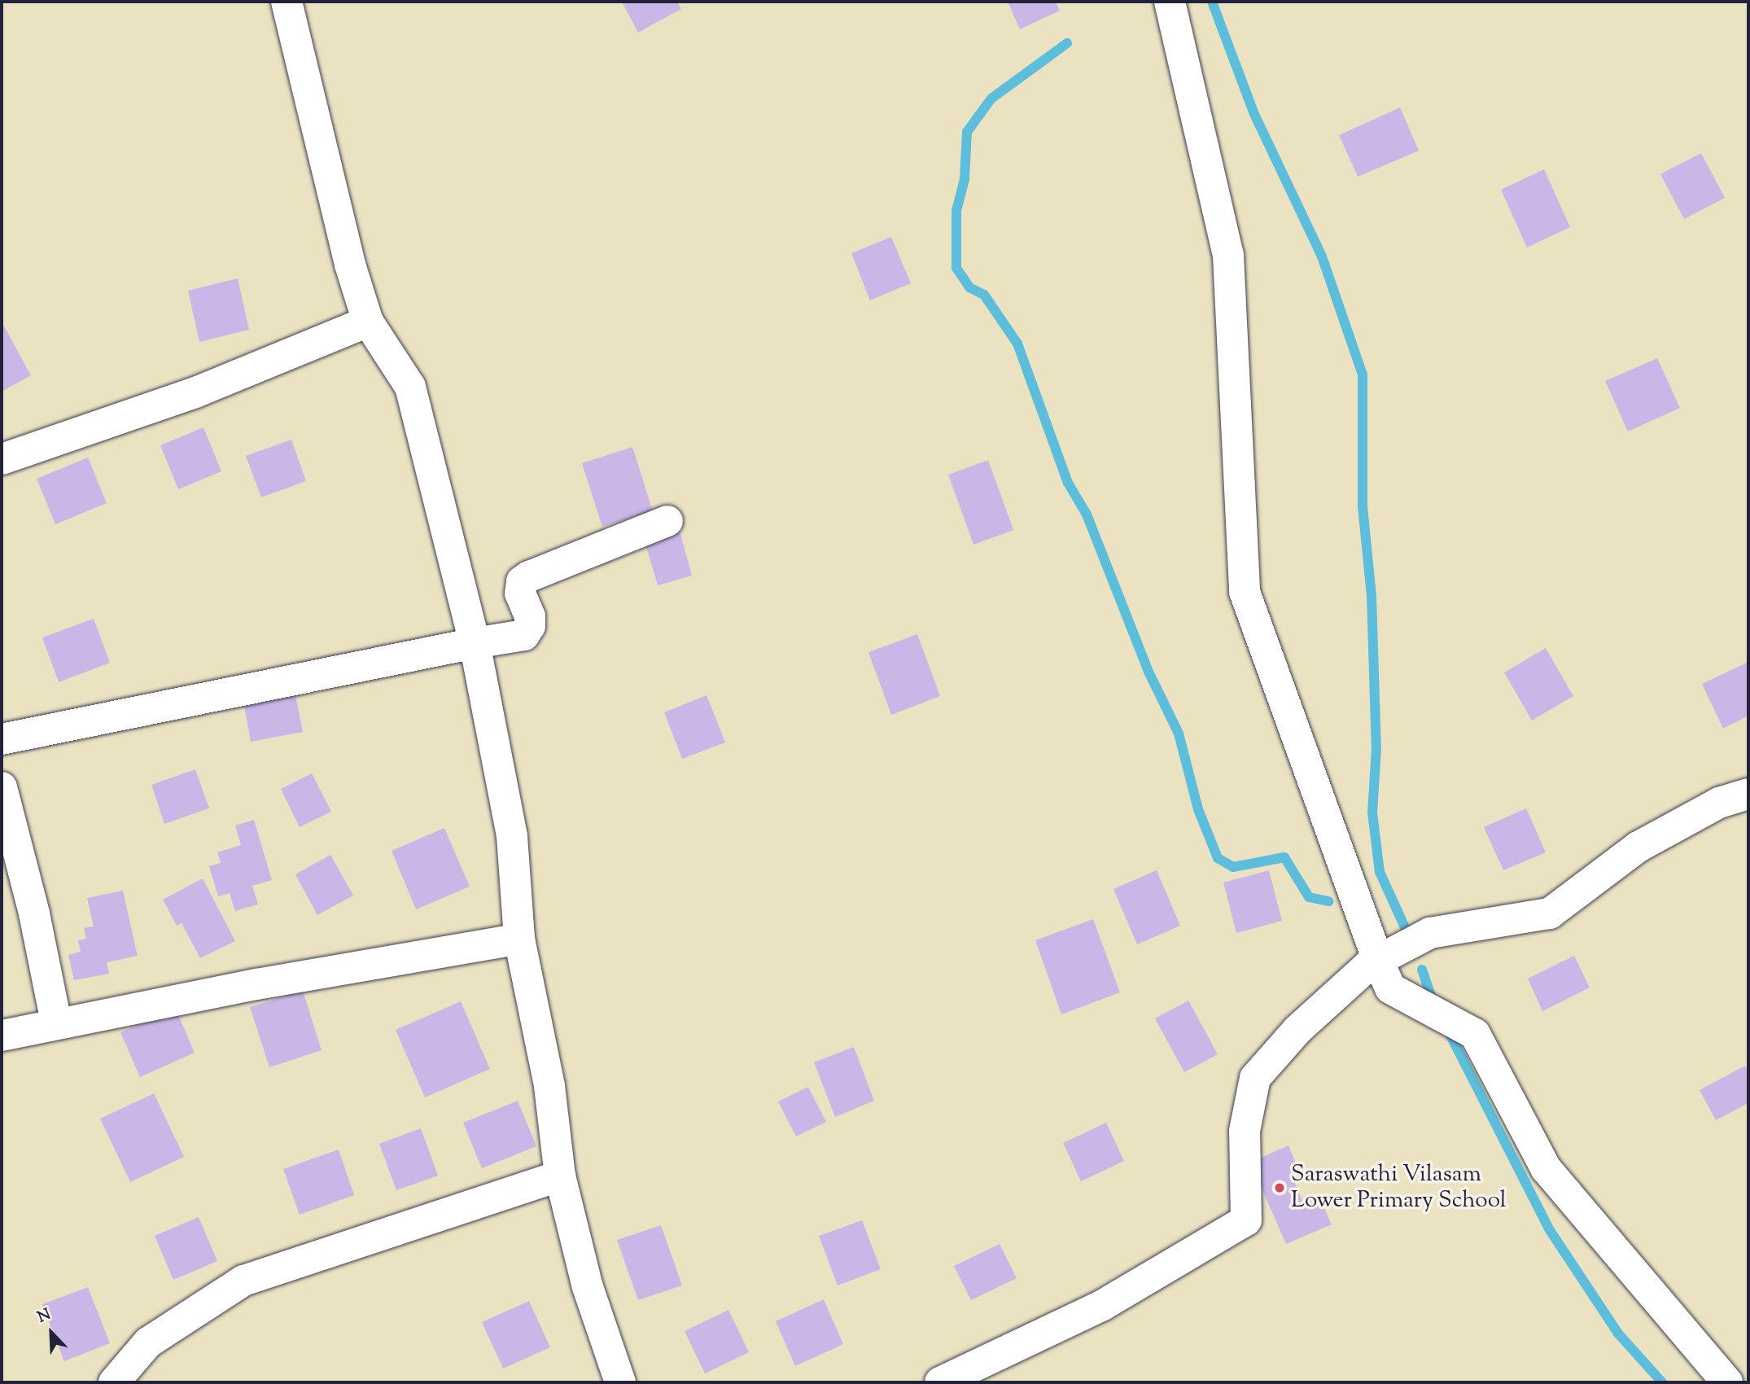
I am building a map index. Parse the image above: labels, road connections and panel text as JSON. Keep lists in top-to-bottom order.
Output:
{
  "places": ["Saraswathi Vilasam Lower Primary School"],
  "north": "top left"
}
